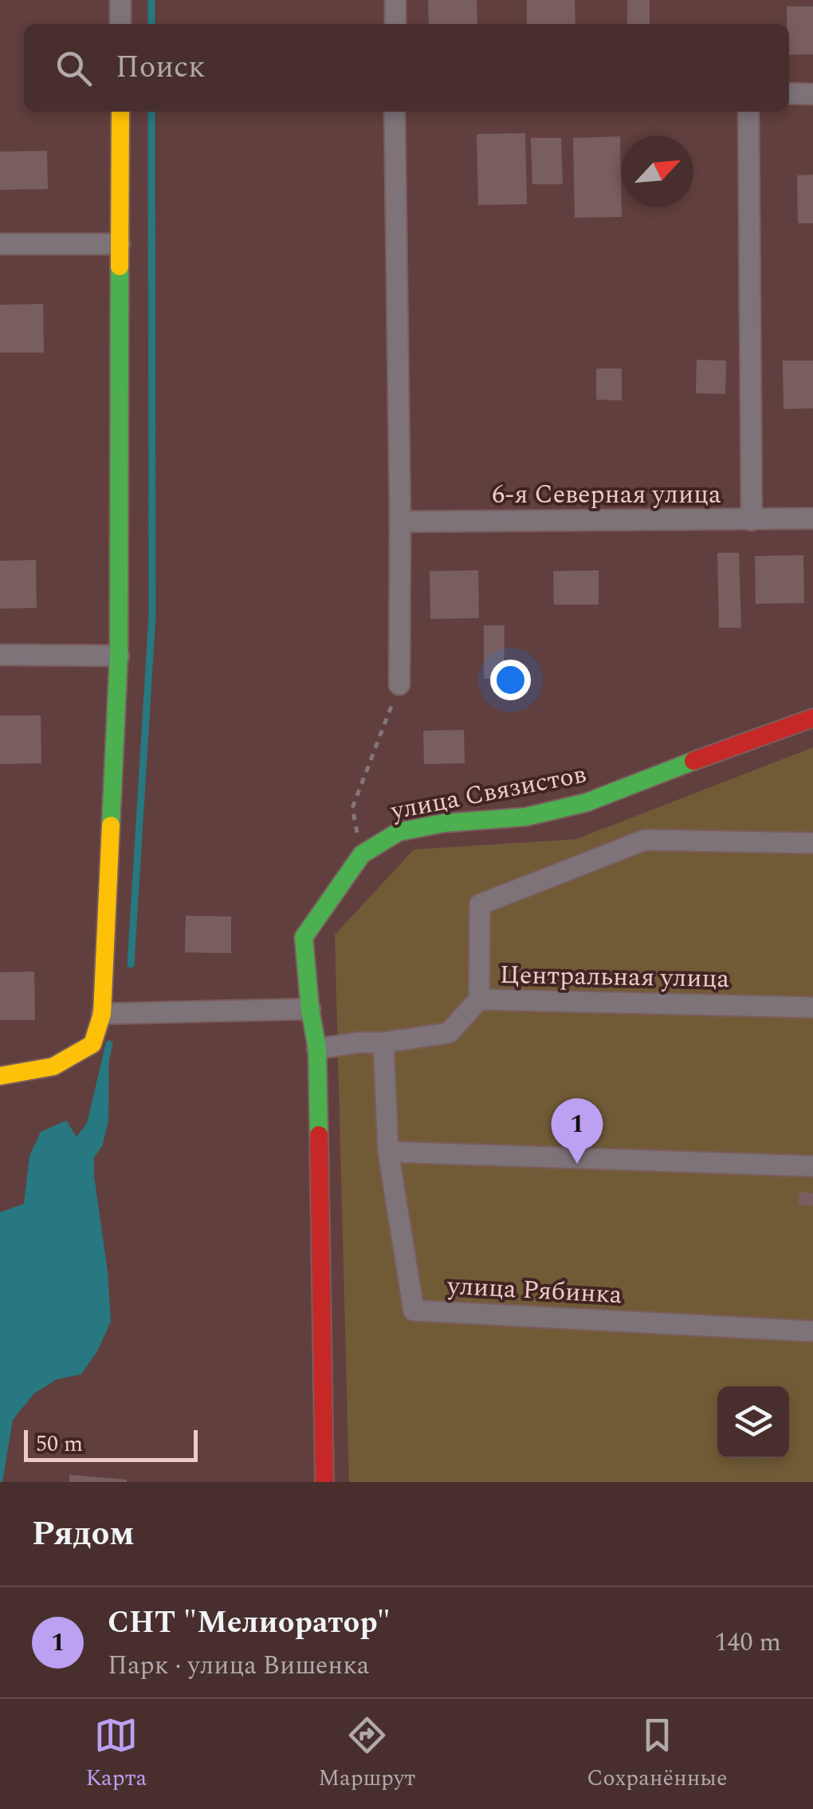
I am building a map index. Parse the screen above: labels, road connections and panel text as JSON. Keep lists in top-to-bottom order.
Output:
{
  "streets": {
    "street": [
      "6-я Северная улица",
      "улица Связистов",
      "Центральная улица",
      "улица Рябинка"
    ]
  },
  "scale_bar": "50 m",
  "north": "top right",
  "page": {
    "search": "Поиск",
    "pins": "1",
    "scale": "50 m",
    "heading": "Рядом",
    "list": [
      {
        "mark": "1",
        "name": "СНТ \"Мелиоратор\"",
        "note": "Парк · улица Вишенка",
        "value": "140 m"
      }
    ],
    "nav": ["Карта", "Маршрут", "Сохранённые"]
  }
}
